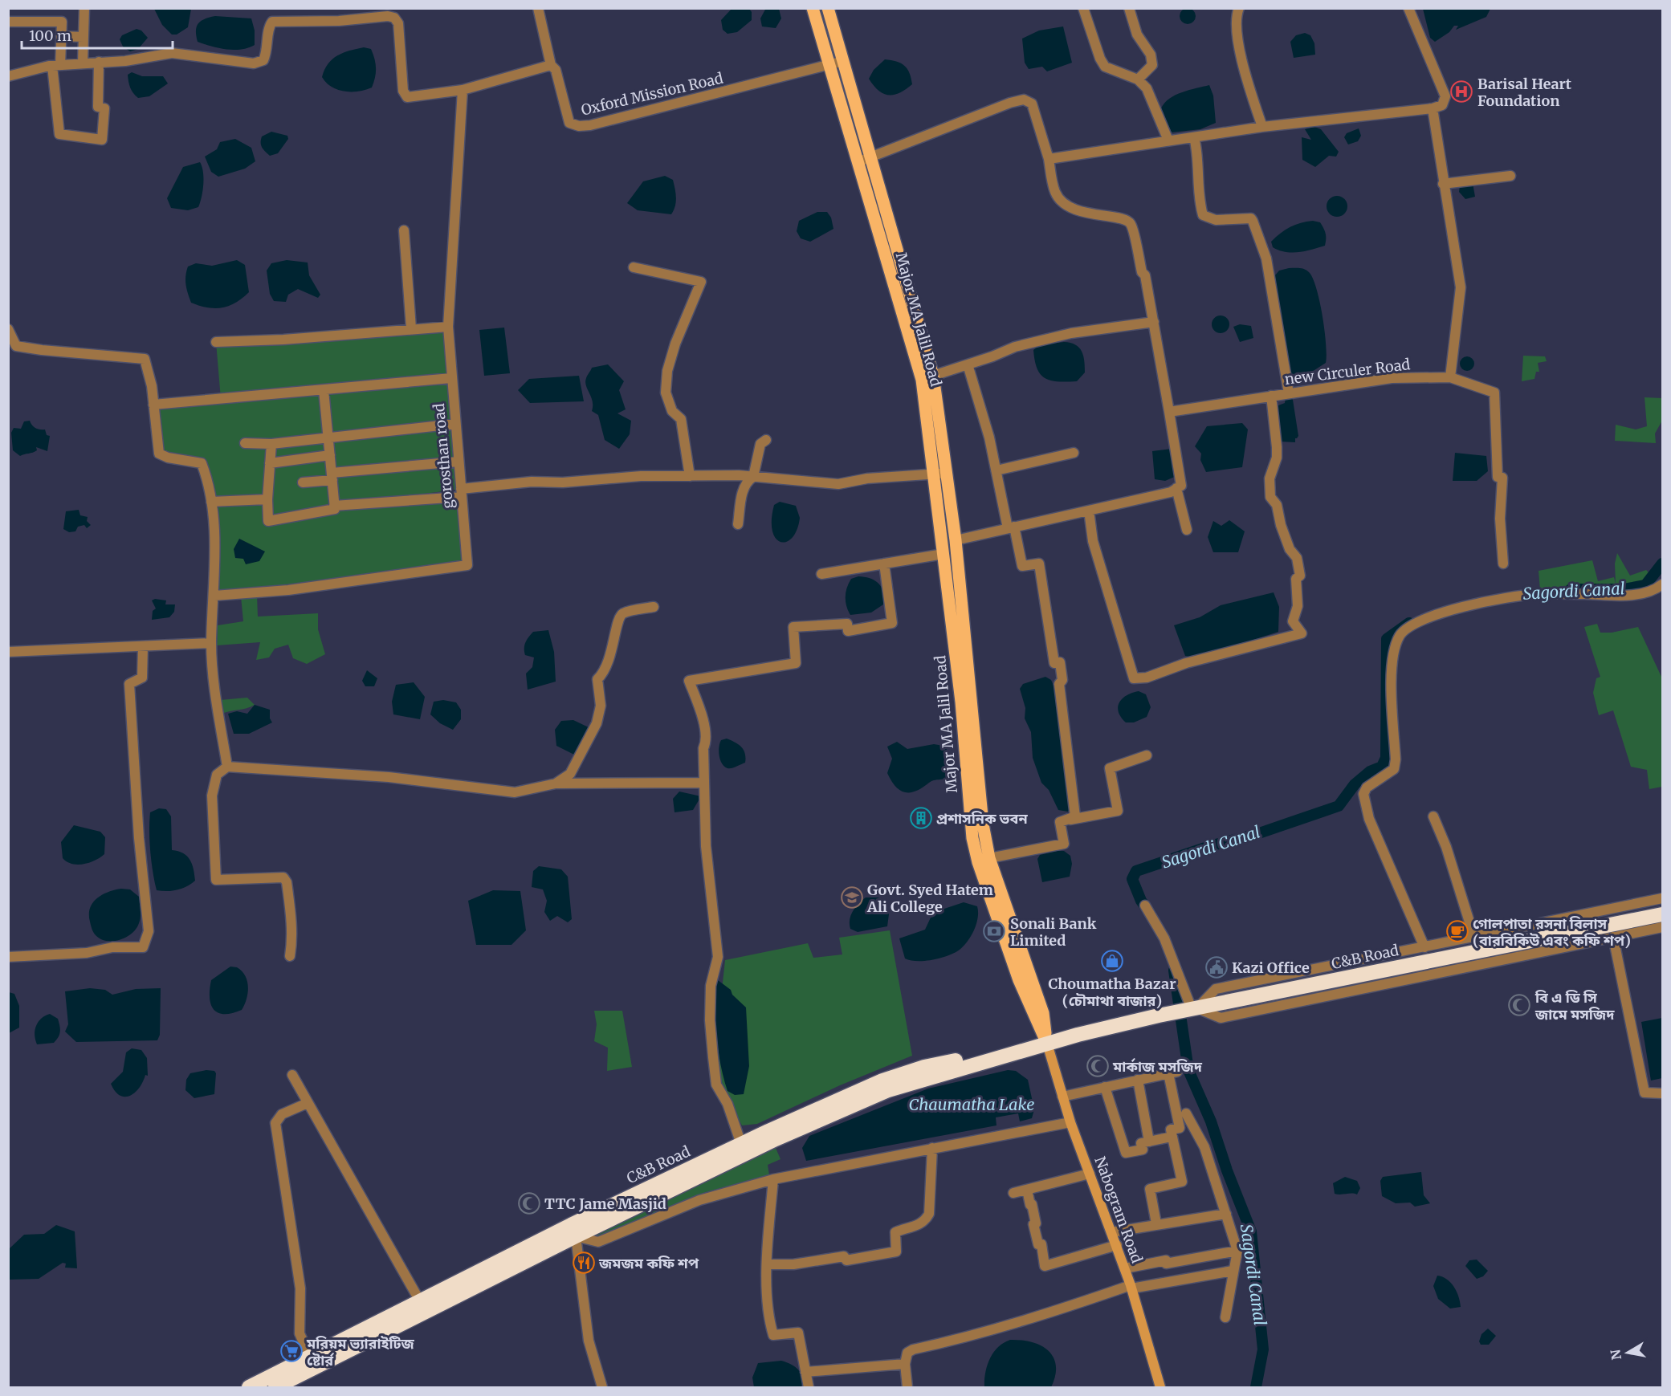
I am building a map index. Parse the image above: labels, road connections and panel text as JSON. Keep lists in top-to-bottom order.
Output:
{
  "streets": {
    "highway": ["C&B Road"],
    "main road": ["Major MA Jalil Road", "Nabogram Road"],
    "street": ["Oxford Mission Road", "new Circuler Road", "gorosthan road"]
  },
  "crossings": [
    ["Oxford Mission Road", "Major MA Jalil Road"],
    ["Major MA Jalil Road", "C&B Road"],
    ["Major MA Jalil Road", "Nabogram Road"],
    ["C&B Road", "Nabogram Road"]
  ],
  "water": ["Sagordi Canal", "Chaumatha Lake"],
  "places": {
    "hospital": ["Barisal Heart Foundation"],
    "building": ["প্রশাসনিক ভবন"],
    "school or university": ["Govt. Syed Hatem Ali College"],
    "bank": ["Sonali Bank Limited"],
    "cafe": ["গোলপাতা রসনা বিলাস (বারবিকিউ এবং কফি শপ)"],
    "shop": ["Choumatha Bazar (চৌমাথা বাজার)"],
    "public building": ["Kazi Office"],
    "mosque": ["বি এ ডি সি জামে মসজিদ", "মার্কাজ মসজিদ", "TTC Jame Masjid"],
    "restaurant": ["জমজম কফি শপ"],
    "supermarket": ["মরিয়ম ভ্যারাইটিজ ষ্টোর্র"]
  },
  "scale_bar": "100 m",
  "north": "left"
}
